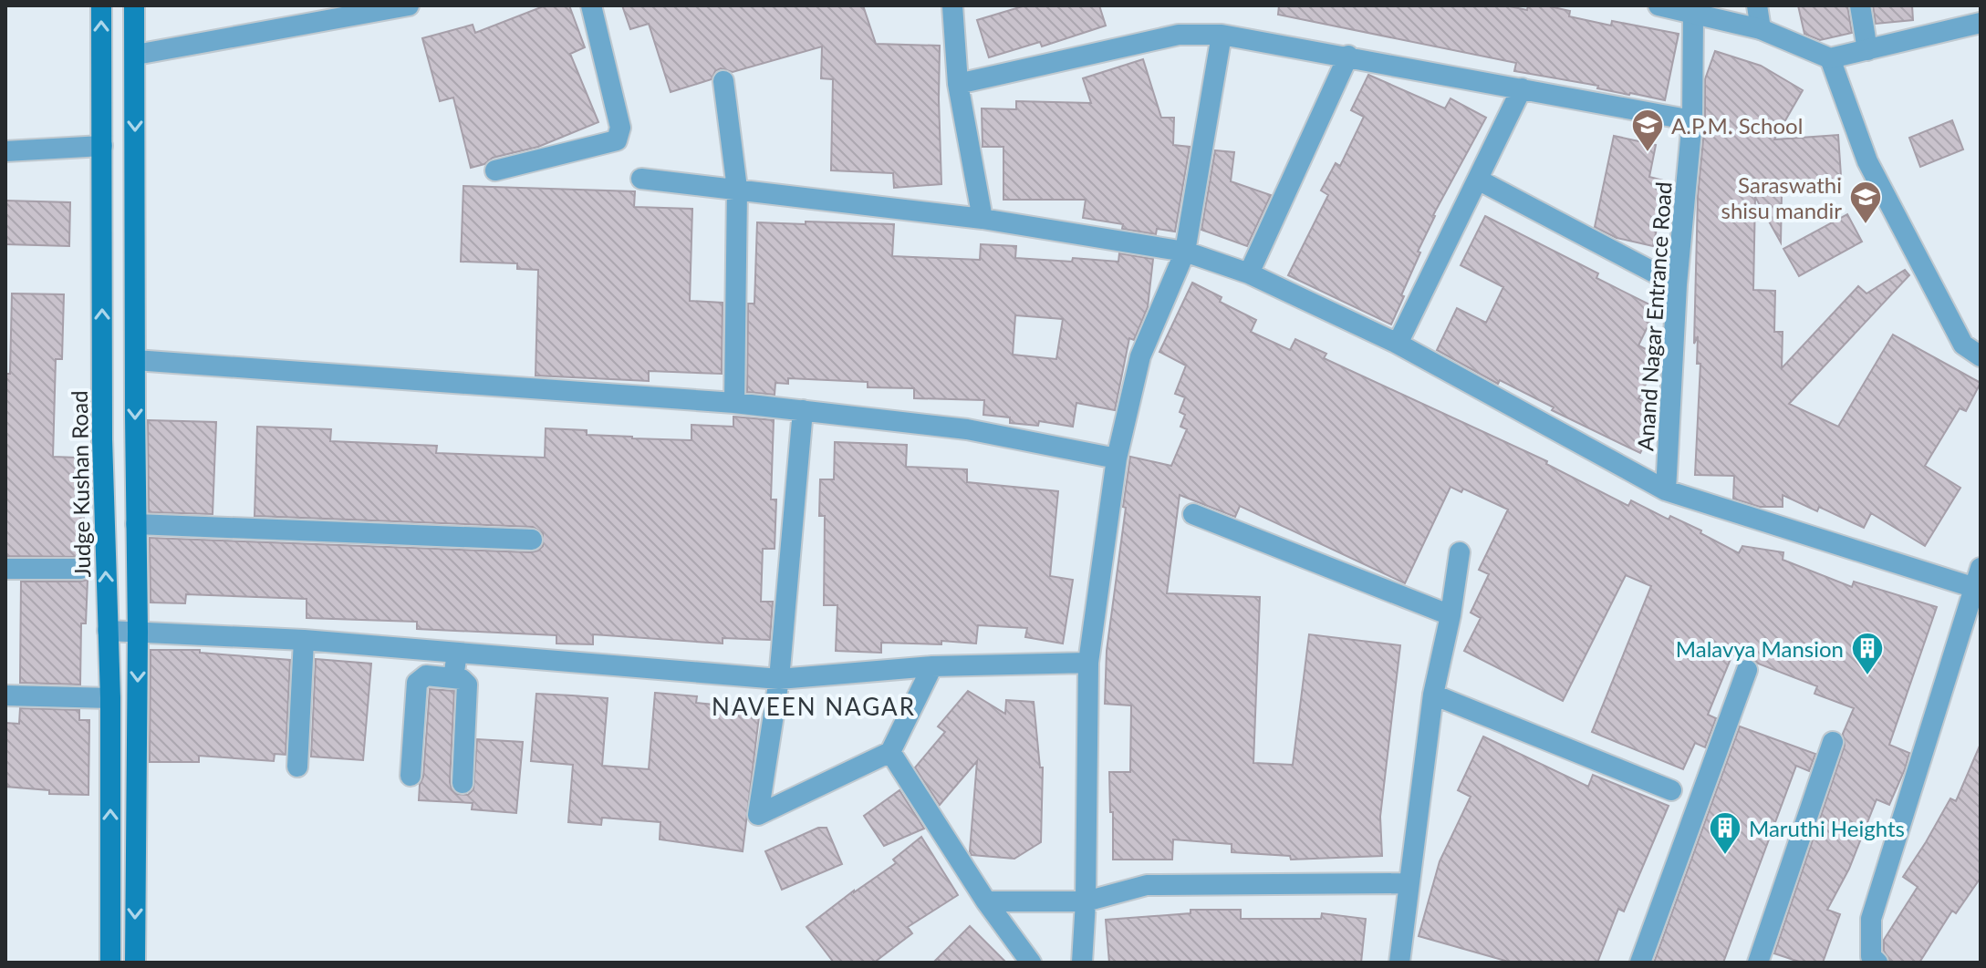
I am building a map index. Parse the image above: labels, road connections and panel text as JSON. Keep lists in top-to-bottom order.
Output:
{
  "streets": {
    "main road": ["Judge Kushan Road"],
    "street": ["Anand Nagar Entrance Road"]
  },
  "districts": ["NAVEEN NAGAR"],
  "places": {
    "school or university": ["A.P.M. School", "Saraswathi shisu mandir"],
    "building": ["Malavya Mansion", "Maruthi Heights"]
  }
}
